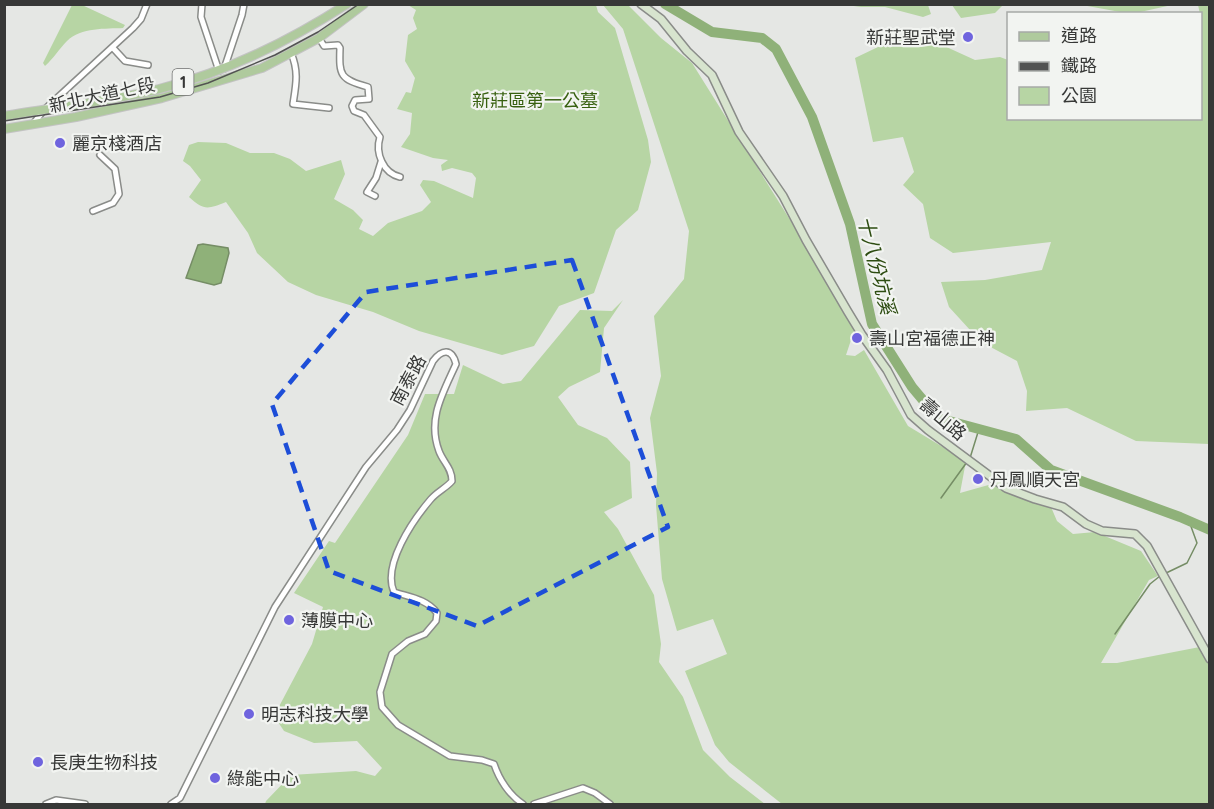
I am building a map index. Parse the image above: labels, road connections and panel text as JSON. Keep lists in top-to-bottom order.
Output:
{
  "streets": {
    "main road": ["1", "新北大道七段"],
    "street": ["南泰路", "壽山路"]
  },
  "water": ["十八份坑溪"],
  "parks": ["新莊區第一公墓"],
  "places": [
    "新莊聖武堂",
    "麗京棧酒店",
    "壽山宮福德正神",
    "丹鳳順天宮",
    "薄膜中心",
    "明志科技大學",
    "長庚生物科技",
    "綠能中心"
  ],
  "legend": ["道路", "鐵路", "公園"]
}
